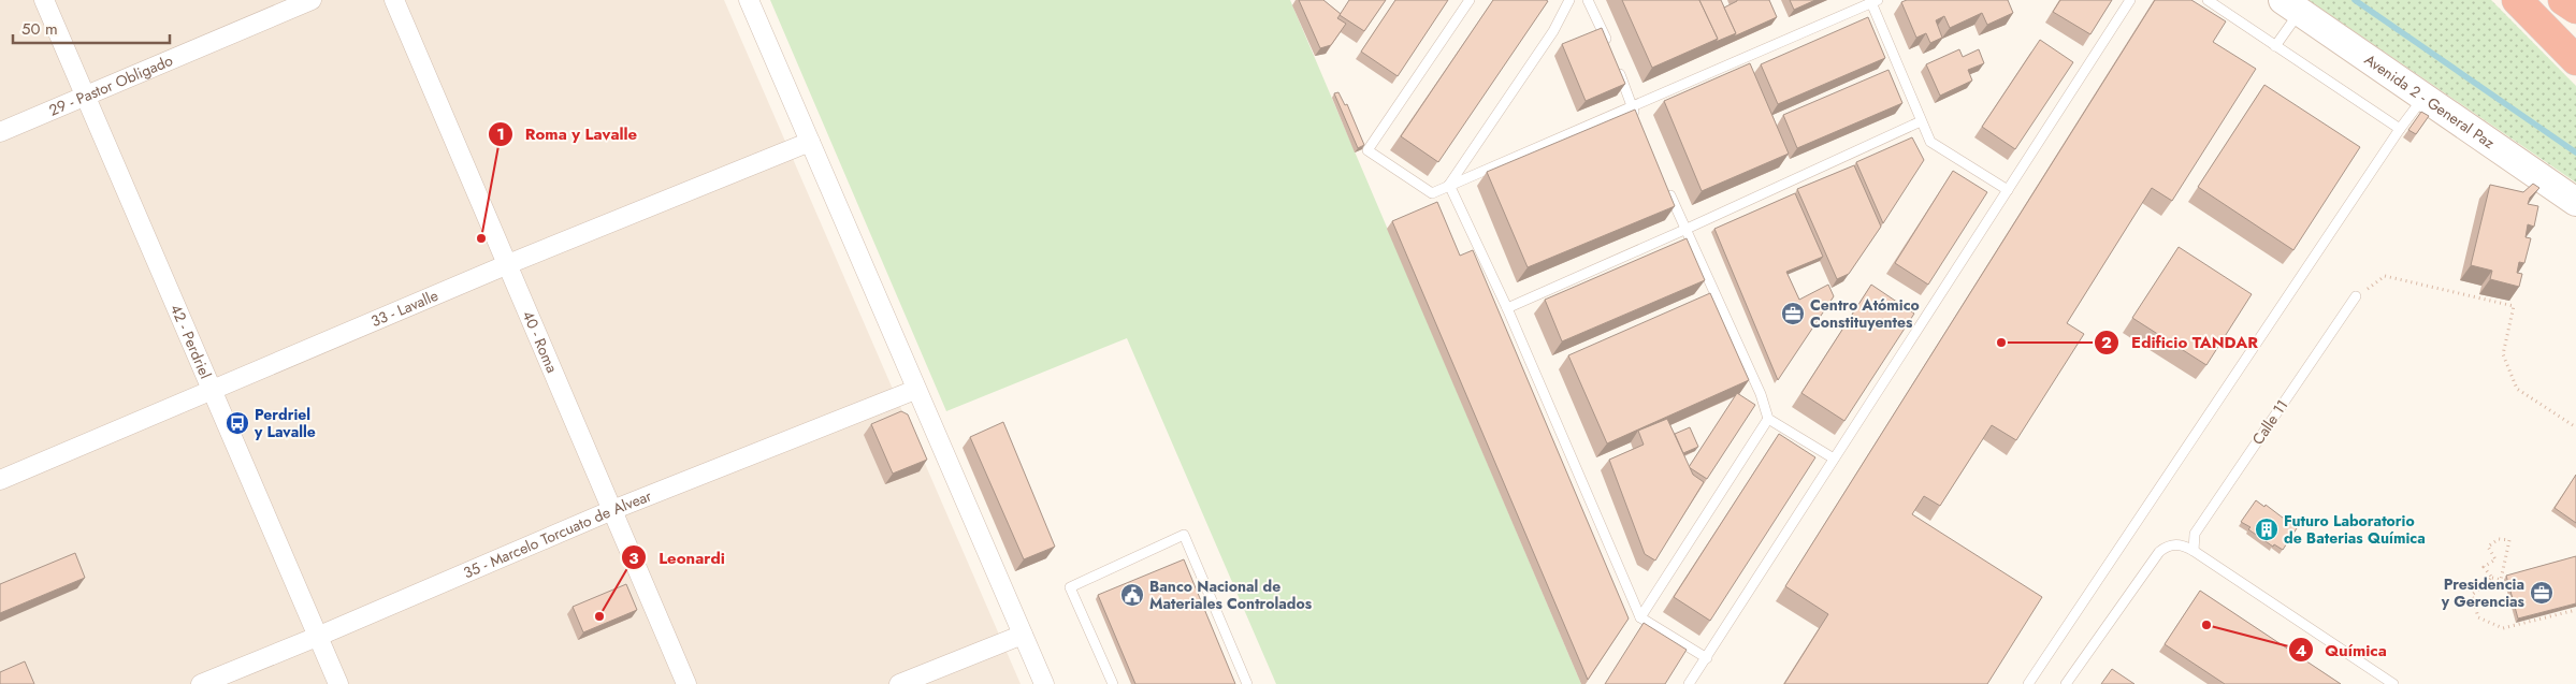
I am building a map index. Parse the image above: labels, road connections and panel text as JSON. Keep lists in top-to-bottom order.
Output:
{
  "streets": {
    "street": [
      "29 - Pastor Obligado",
      "Avenida 2 - General Paz",
      "33 - Lavalle",
      "42 - Perdriel",
      "40 - Roma",
      "35 - Marcelo Torcuato de Alvear"
    ],
    "lane": ["Calle 11"]
  },
  "crossings": [
    ["29 - Pastor Obligado", "42 - Perdriel"],
    ["33 - Lavalle", "42 - Perdriel"],
    ["33 - Lavalle", "40 - Roma"],
    ["42 - Perdriel", "35 - Marcelo Torcuato de Alvear"],
    ["40 - Roma", "35 - Marcelo Torcuato de Alvear"]
  ],
  "places": {
    "other": [
      "Roma y Lavalle",
      "Edificio TANDAR",
      "Leonardi",
      "Química"
    ],
    "office": ["Centro Atómico Constituyentes", "Presidencia y Gerencias"],
    "bus stop": ["Perdriel y Lavalle"],
    "building": ["Futuro Laboratorio de Baterias Química"],
    "public building": ["Banco Nacional de Materiales Controlados"]
  },
  "scale_bar": "50 m"
}
